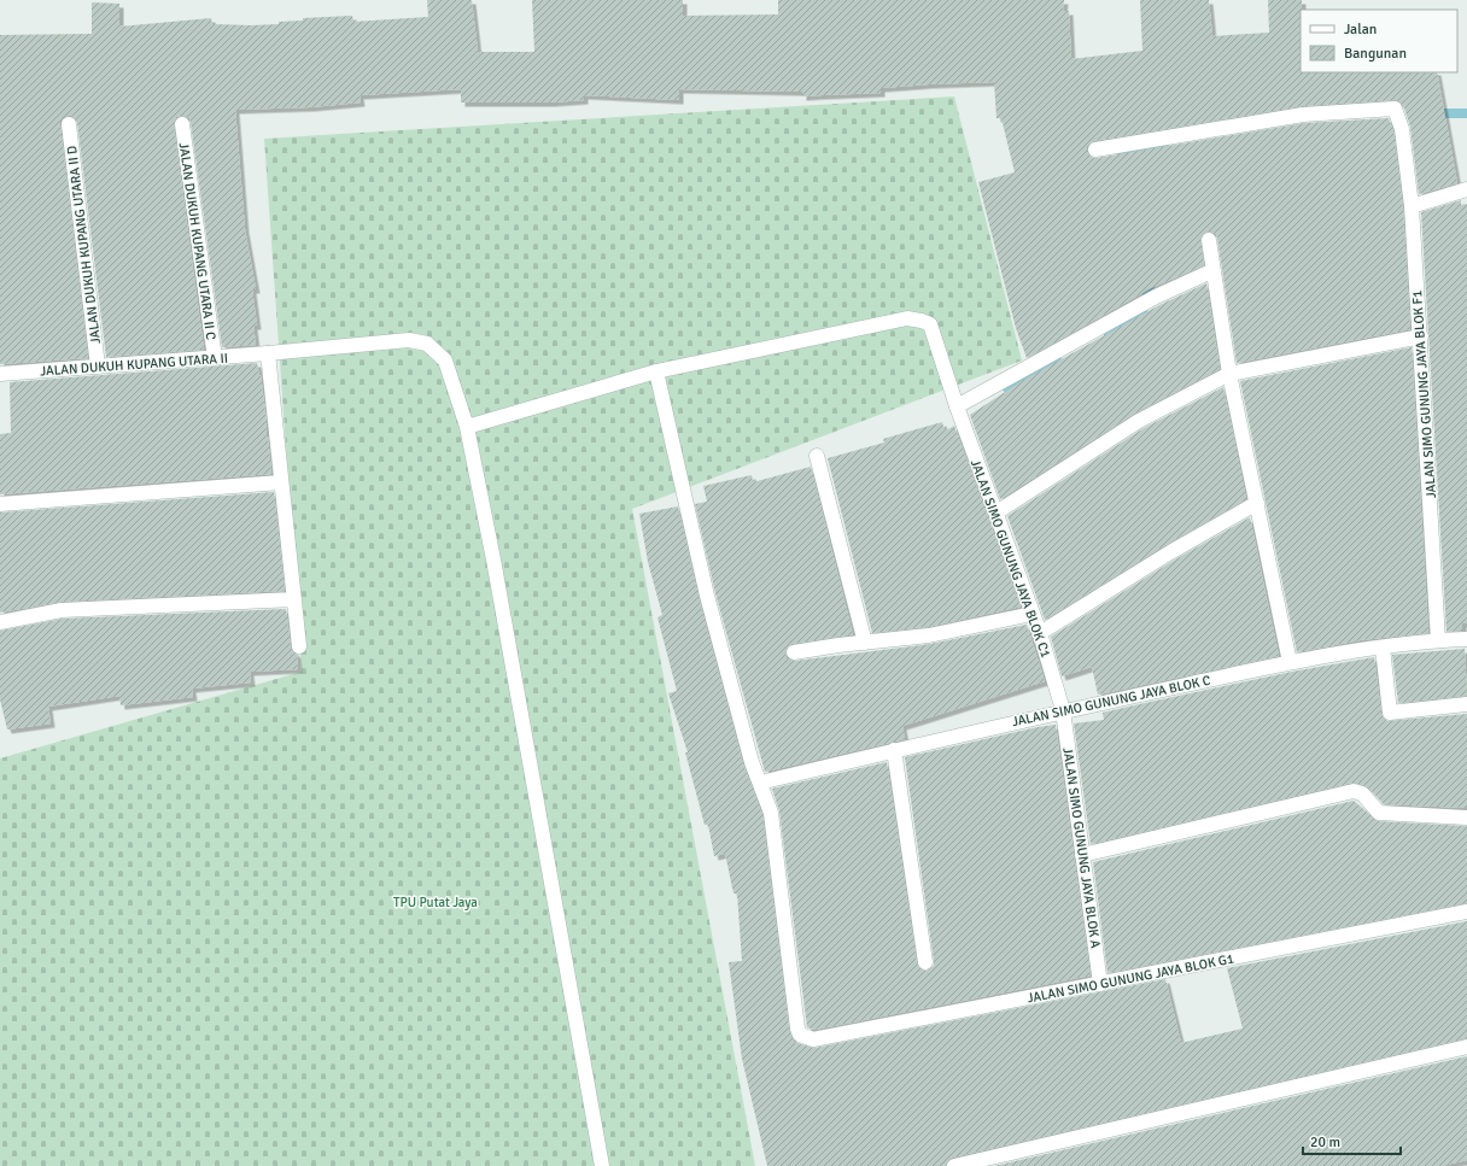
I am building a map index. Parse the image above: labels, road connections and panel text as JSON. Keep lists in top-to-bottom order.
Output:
{
  "streets": {
    "street": [
      "JALAN DUKUH KUPANG UTARA II C",
      "JALAN DUKUH KUPANG UTARA II D",
      "JALAN DUKUH KUPANG UTARA II",
      "JALAN SIMO GUNUNG JAYA BLOK F1",
      "JALAN SIMO GUNUNG JAYA BLOK C1",
      "JALAN SIMO GUNUNG JAYA BLOK C",
      "JALAN SIMO GUNUNG JAYA BLOK A",
      "JALAN SIMO GUNUNG JAYA BLOK G1"
    ]
  },
  "crossings": [
    ["JALAN DUKUH KUPANG UTARA II C", "JALAN DUKUH KUPANG UTARA II"],
    ["JALAN DUKUH KUPANG UTARA II D", "JALAN DUKUH KUPANG UTARA II"],
    ["JALAN SIMO GUNUNG JAYA BLOK F1", "JALAN SIMO GUNUNG JAYA BLOK C"],
    ["JALAN SIMO GUNUNG JAYA BLOK C1", "JALAN SIMO GUNUNG JAYA BLOK C"],
    ["JALAN SIMO GUNUNG JAYA BLOK C1", "JALAN SIMO GUNUNG JAYA BLOK A"],
    ["JALAN SIMO GUNUNG JAYA BLOK C", "JALAN SIMO GUNUNG JAYA BLOK A"],
    ["JALAN SIMO GUNUNG JAYA BLOK C", "JALAN SIMO GUNUNG JAYA BLOK G1"],
    ["JALAN SIMO GUNUNG JAYA BLOK A", "JALAN SIMO GUNUNG JAYA BLOK G1"]
  ],
  "parks": ["TPU Putat Jaya"],
  "legend": ["Jalan", "Bangunan"],
  "scale_bar": "20 m"
}
